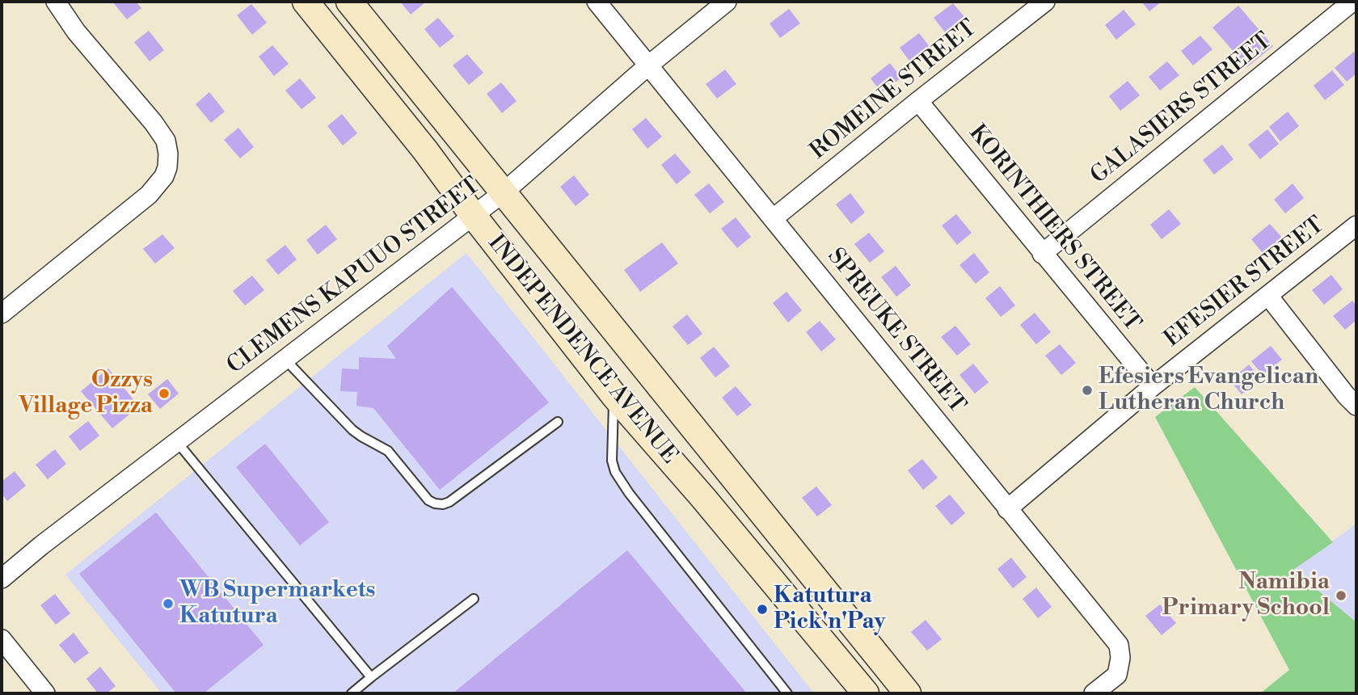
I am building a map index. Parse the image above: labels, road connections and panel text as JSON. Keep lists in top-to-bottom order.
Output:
{
  "streets": {
    "main road": ["INDEPENDENCE AVENUE"],
    "street": [
      "ROMEINE STREET",
      "GALASIERS STREET",
      "KORINTHIERS STREET",
      "CLEMENS KAPUUO STREET",
      "EFESIER STREET",
      "SPREUKE STREET"
    ]
  },
  "crossings": [
    ["ROMEINE STREET", "KORINTHIERS STREET"],
    ["ROMEINE STREET", "SPREUKE STREET"],
    ["GALASIERS STREET", "KORINTHIERS STREET"],
    ["KORINTHIERS STREET", "EFESIER STREET"],
    ["CLEMENS KAPUUO STREET", "SPREUKE STREET"],
    ["CLEMENS KAPUUO STREET", "INDEPENDENCE AVENUE"],
    ["EFESIER STREET", "SPREUKE STREET"]
  ],
  "places": [
    "Efesiers Evangelican Lutheran Church",
    "Ozzys Village Pizza",
    "Namibia Primary School",
    "WB Supermarkets Katutura",
    "Katutura Pick'n'Pay"
  ]
}
